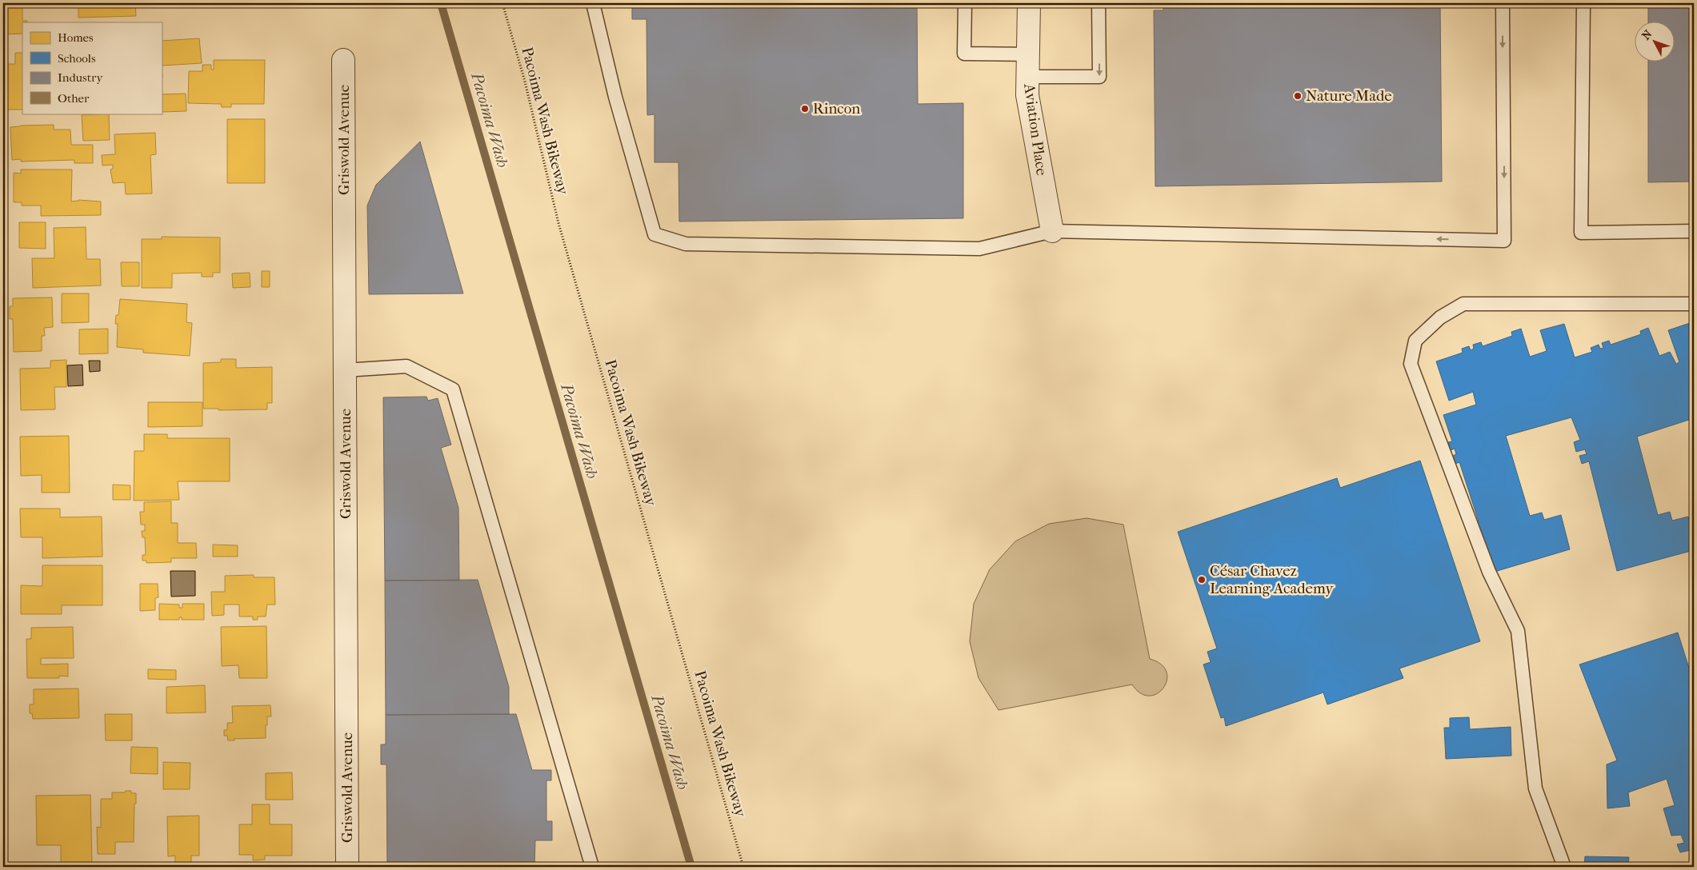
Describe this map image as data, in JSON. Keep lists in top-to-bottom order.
{
  "streets": {
    "street": ["Aviation Place", "Griswold Avenue"],
    "path": ["Pacoima Wash Bikeway"]
  },
  "water": ["Pacoima Wash"],
  "places": ["Nature Made", "Rincon", "César Chavez Learning Academy"],
  "legend": [
    "Homes",
    "Schools",
    "Industry",
    "Other"
  ],
  "north": "top left"
}
